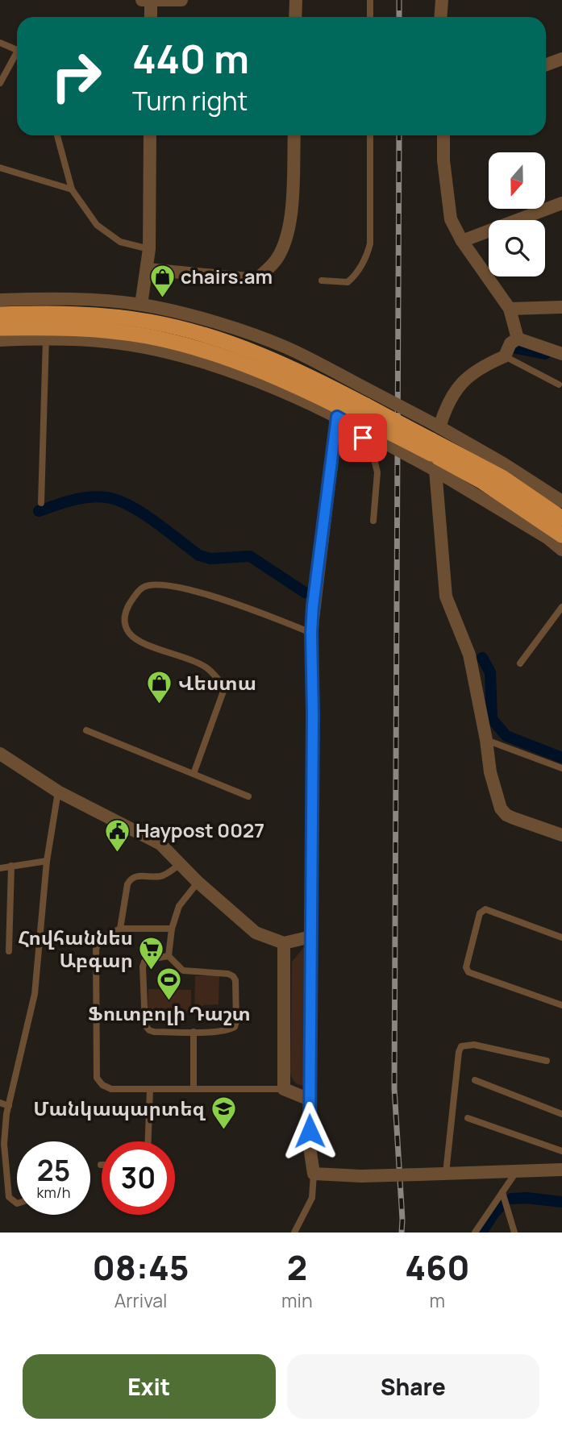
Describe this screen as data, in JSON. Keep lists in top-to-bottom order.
{
  "places": {
    "shop": ["chairs.am", "Վեստա"],
    "public building": ["Haypost 0027"],
    "supermarket": ["Հովհաննես Աբգար"],
    "sports": ["Ֆուտբոլի Դաշտ"],
    "school or university": ["Մանկապարտեզ"]
  },
  "north": "bottom",
  "page": {
    "turn": ["440 m", "Turn right"],
    "speed": "25 km/h",
    "limit": "30",
    "eta": [
      "08:45",
      "Arrival",
      "2",
      "min",
      "460",
      "m"
    ],
    "buttons": ["Exit", "Share"]
  }
}
